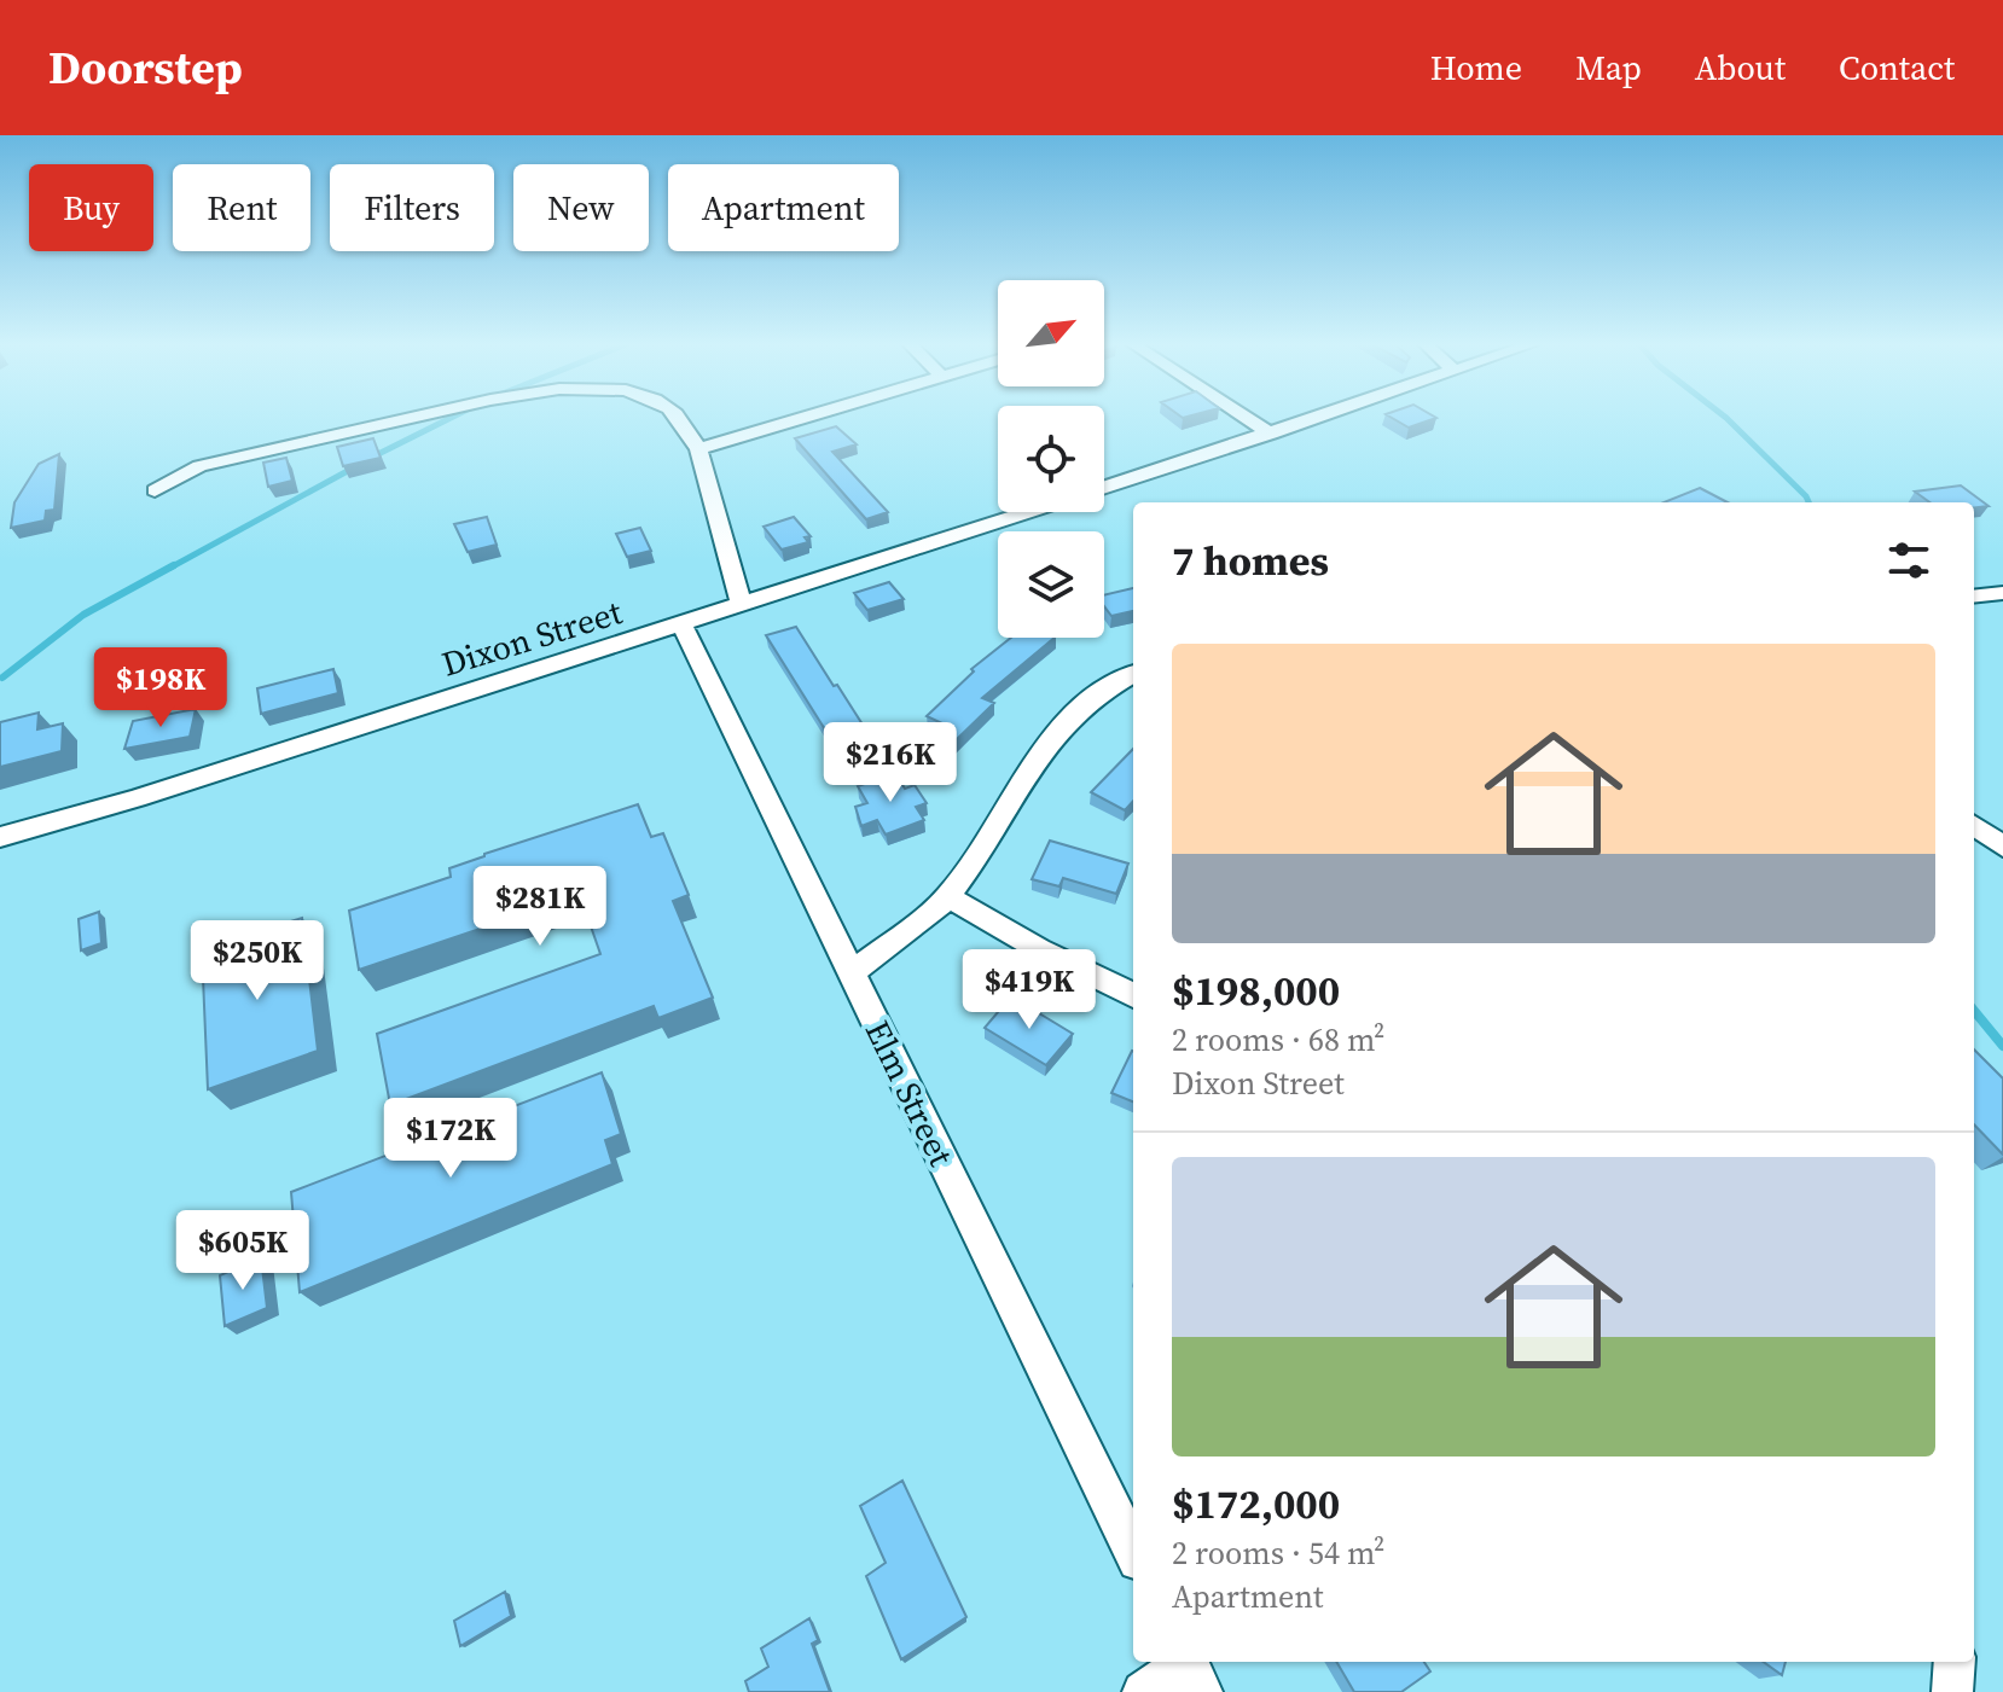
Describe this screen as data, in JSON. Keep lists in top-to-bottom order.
{
  "streets": {
    "street": ["Dixon Street", "Elm Street"]
  },
  "crossings": [
    ["Dixon Street", "Elm Street"]
  ],
  "north": "top right",
  "page": {
    "header": "Doorstep",
    "nav": [
      "Home",
      "Map",
      "About",
      "Contact"
    ],
    "chip": [
      "Buy",
      "Rent",
      "Filters",
      "New",
      "Apartment"
    ],
    "heading": "7 homes",
    "list": [
      {
        "name": "$198,000",
        "note": "2 rooms · 68 m² · Dixon Street"
      },
      {
        "name": "$172,000",
        "note": "2 rooms · 54 m² · Apartment"
      }
    ],
    "price": [
      "$198K",
      "$216K",
      "$281K",
      "$250K",
      "$419K",
      "$172K",
      "$605K"
    ]
  }
}
